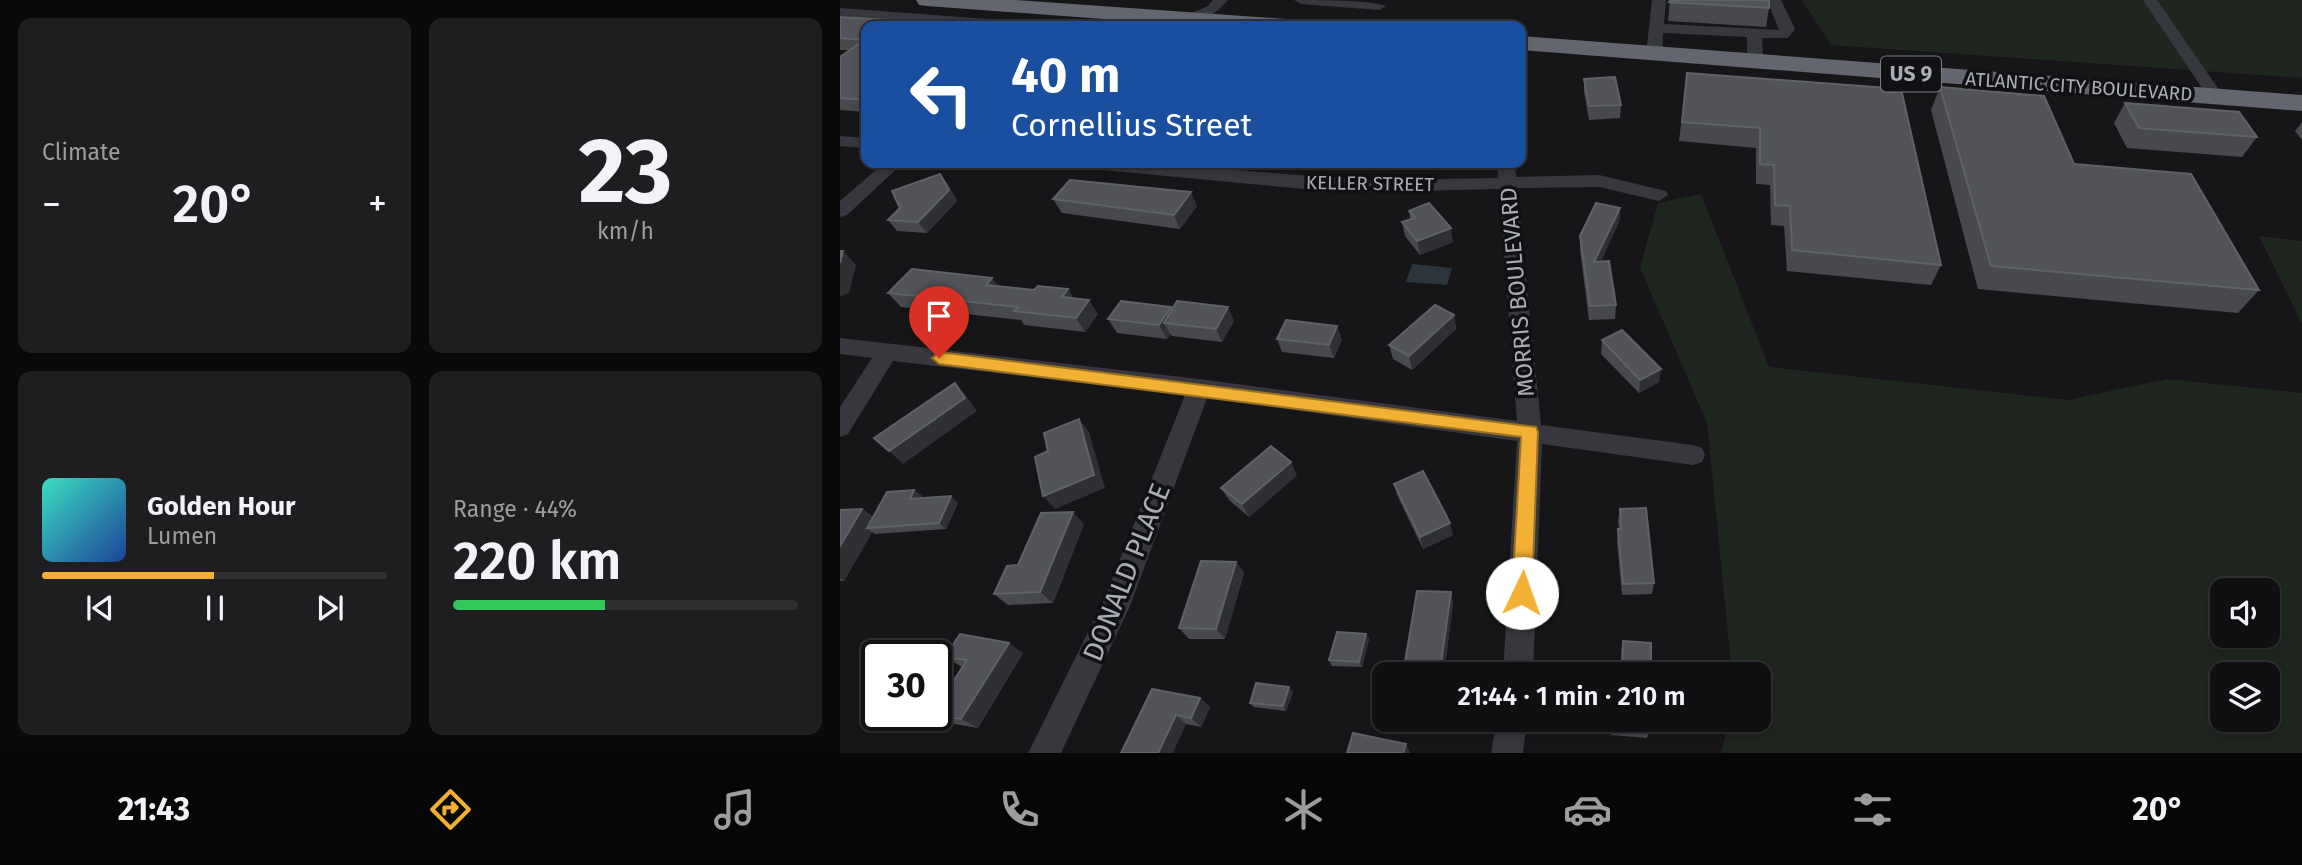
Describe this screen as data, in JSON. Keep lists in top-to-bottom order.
{
  "streets": {
    "highway": ["US 9", "ATLANTIC CITY BOULEVARD"],
    "street": ["KELLER STREET", "MORRIS BOULEVARD", "DONALD PLACE"]
  },
  "crossings": [
    ["KELLER STREET", "MORRIS BOULEVARD"]
  ],
  "page": {
    "tile": [
      "Climate",
      ["23", "km/h"],
      ["Range · 44%", "220 km"]
    ],
    "turn": ["40 m", "Cornellius Street"],
    "heat": ["−", "20°", "+"],
    "song": ["Golden Hour", "Lumen"],
    "limit": "30",
    "trip": "21:44 · 1 min · 210 m",
    "tabs": ["21:43", "20°"]
  }
}
